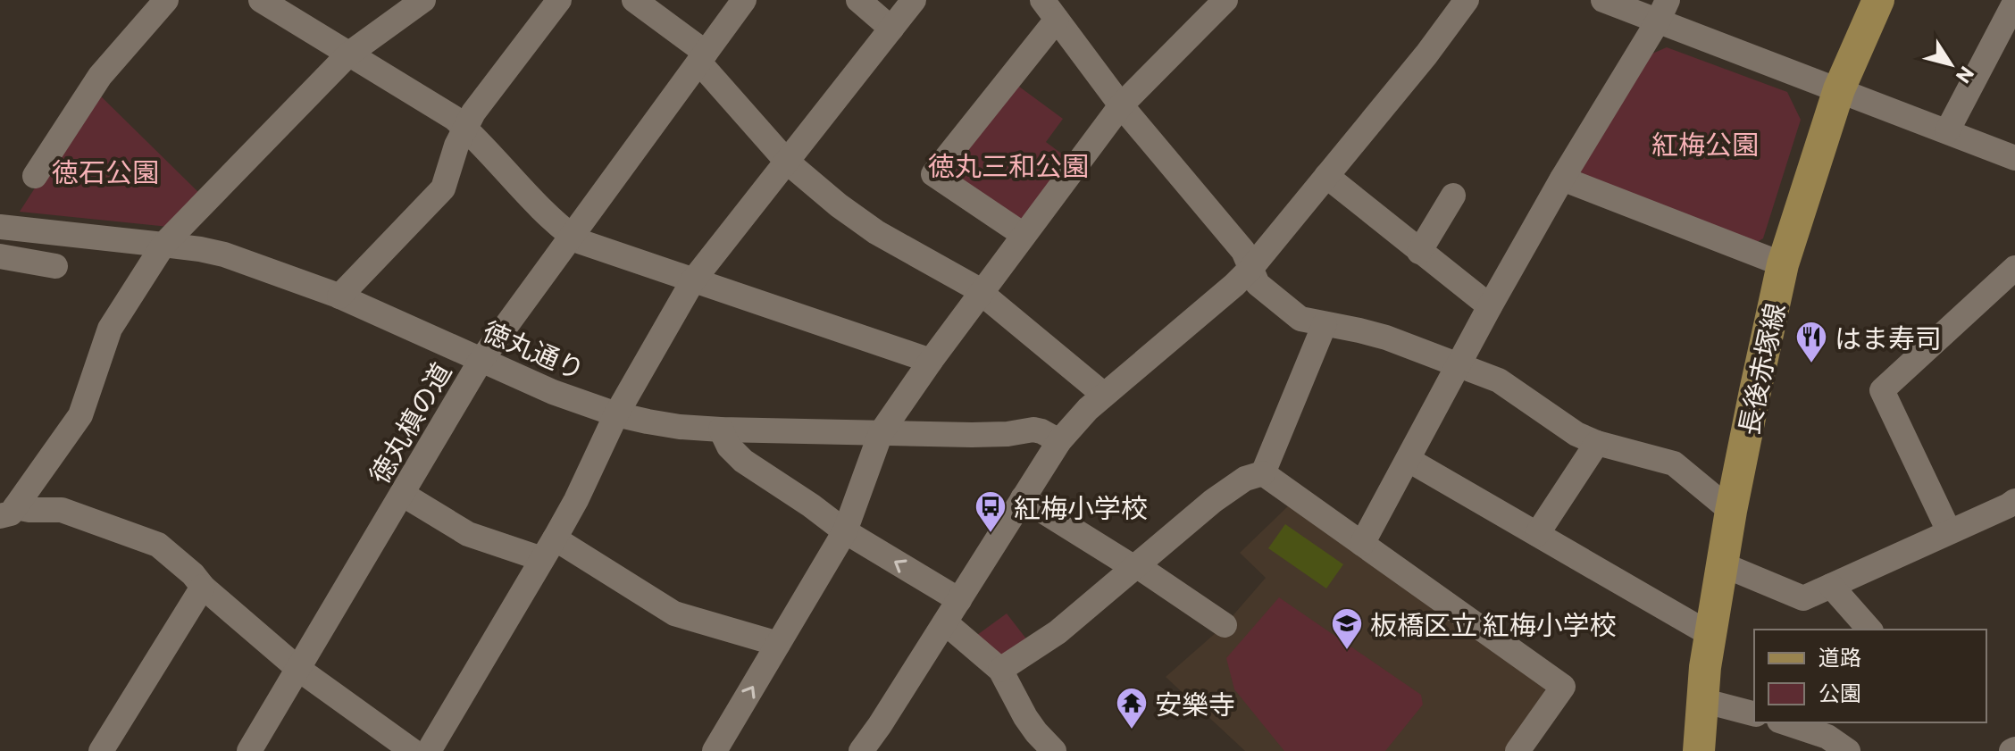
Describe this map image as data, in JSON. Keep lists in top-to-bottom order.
{
  "streets": {
    "main road": ["長後赤塚線"],
    "street": ["徳丸通り", "徳丸槙の道"]
  },
  "crossings": [
    ["徳丸通り", "徳丸槙の道"]
  ],
  "parks": ["紅梅公園", "徳丸三和公園", "徳石公園"],
  "places": {
    "restaurant": ["はま寿司"],
    "bus stop": ["紅梅小学校"],
    "school or university": ["板橋区立 紅梅小学校"],
    "temple": ["安樂寺"]
  },
  "legend": ["道路", "公園"],
  "north": "bottom right"
}
